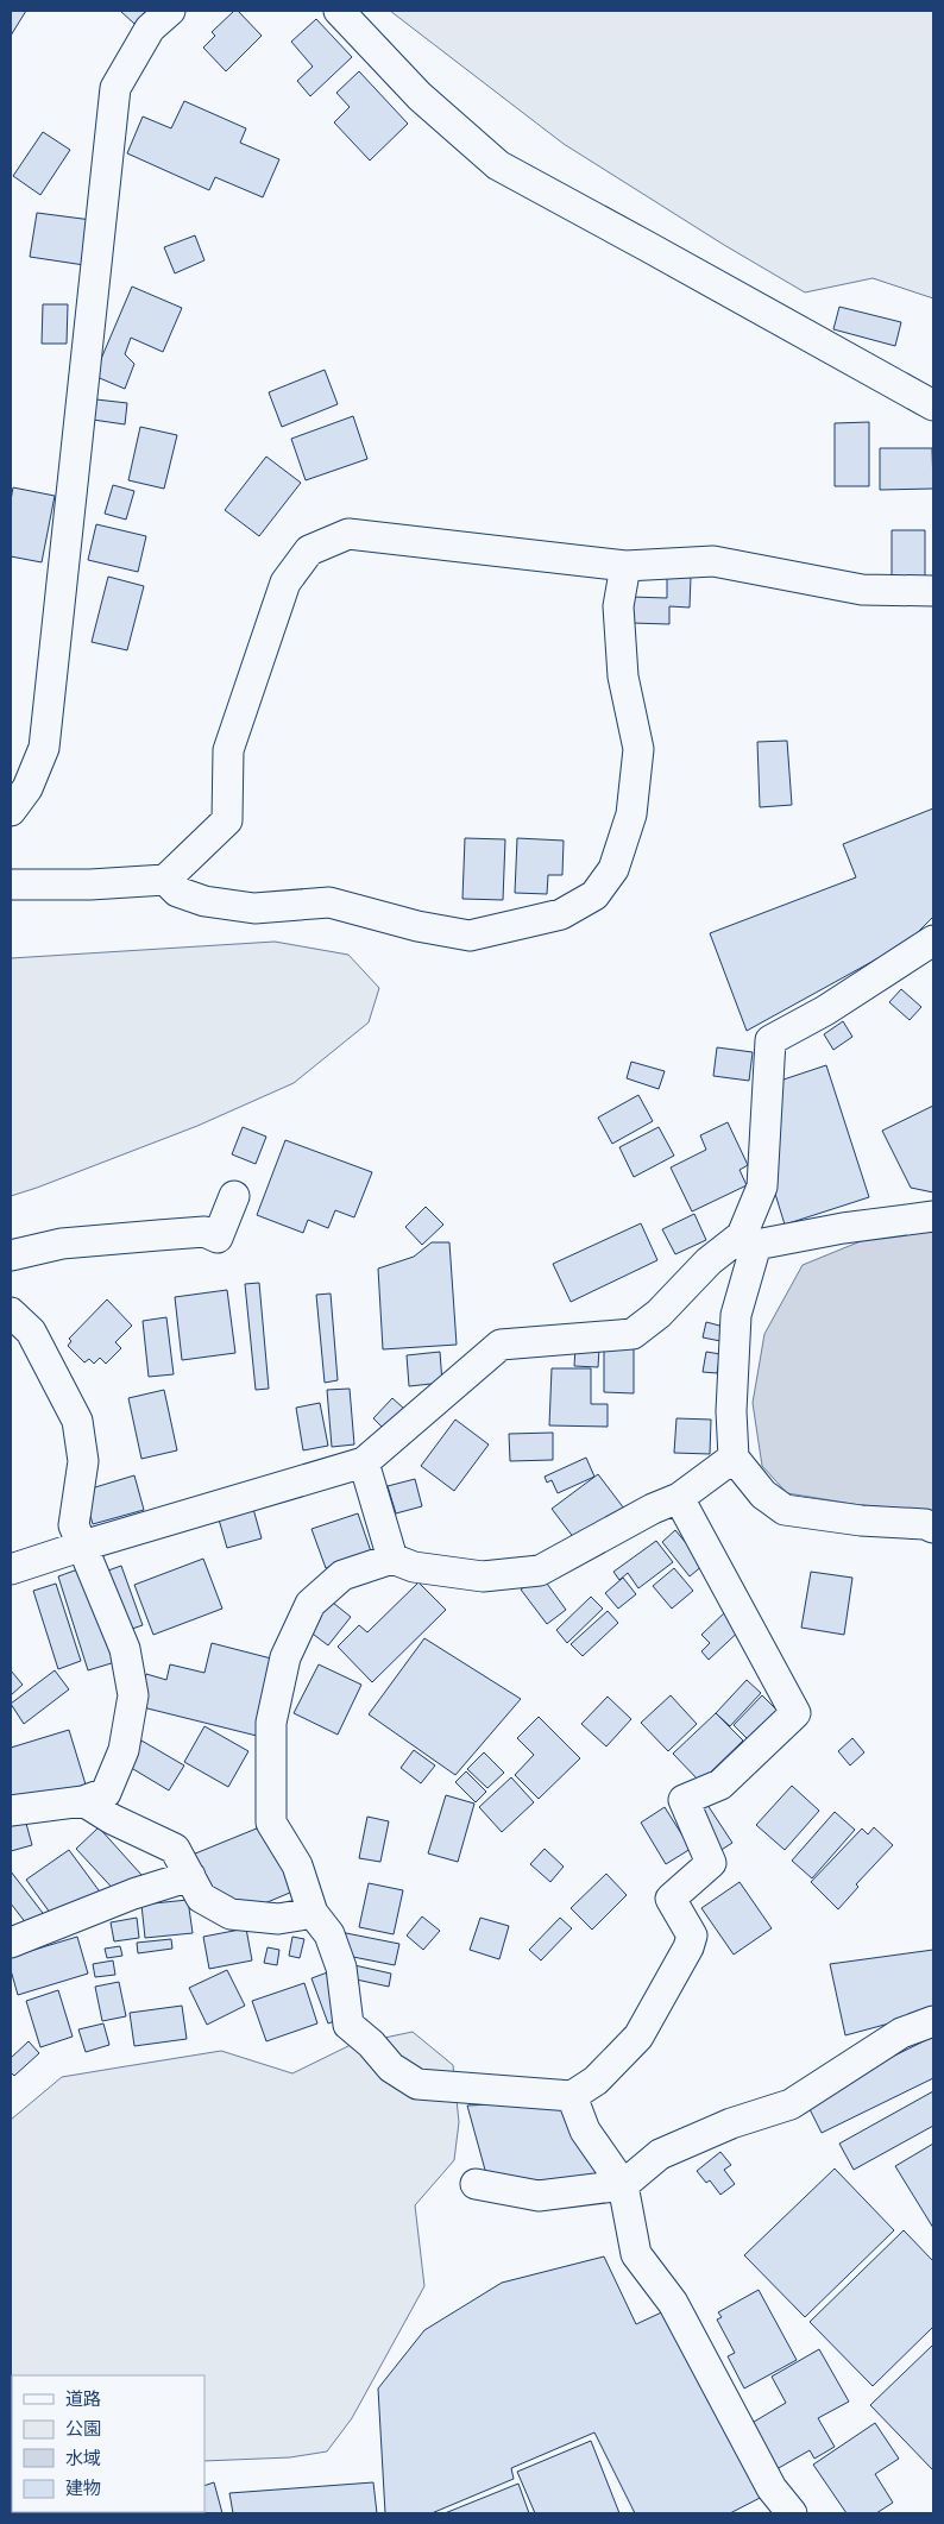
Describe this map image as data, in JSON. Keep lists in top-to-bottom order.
{
  "legend": [
    "道路",
    "公園",
    "水域",
    "建物"
  ]
}
